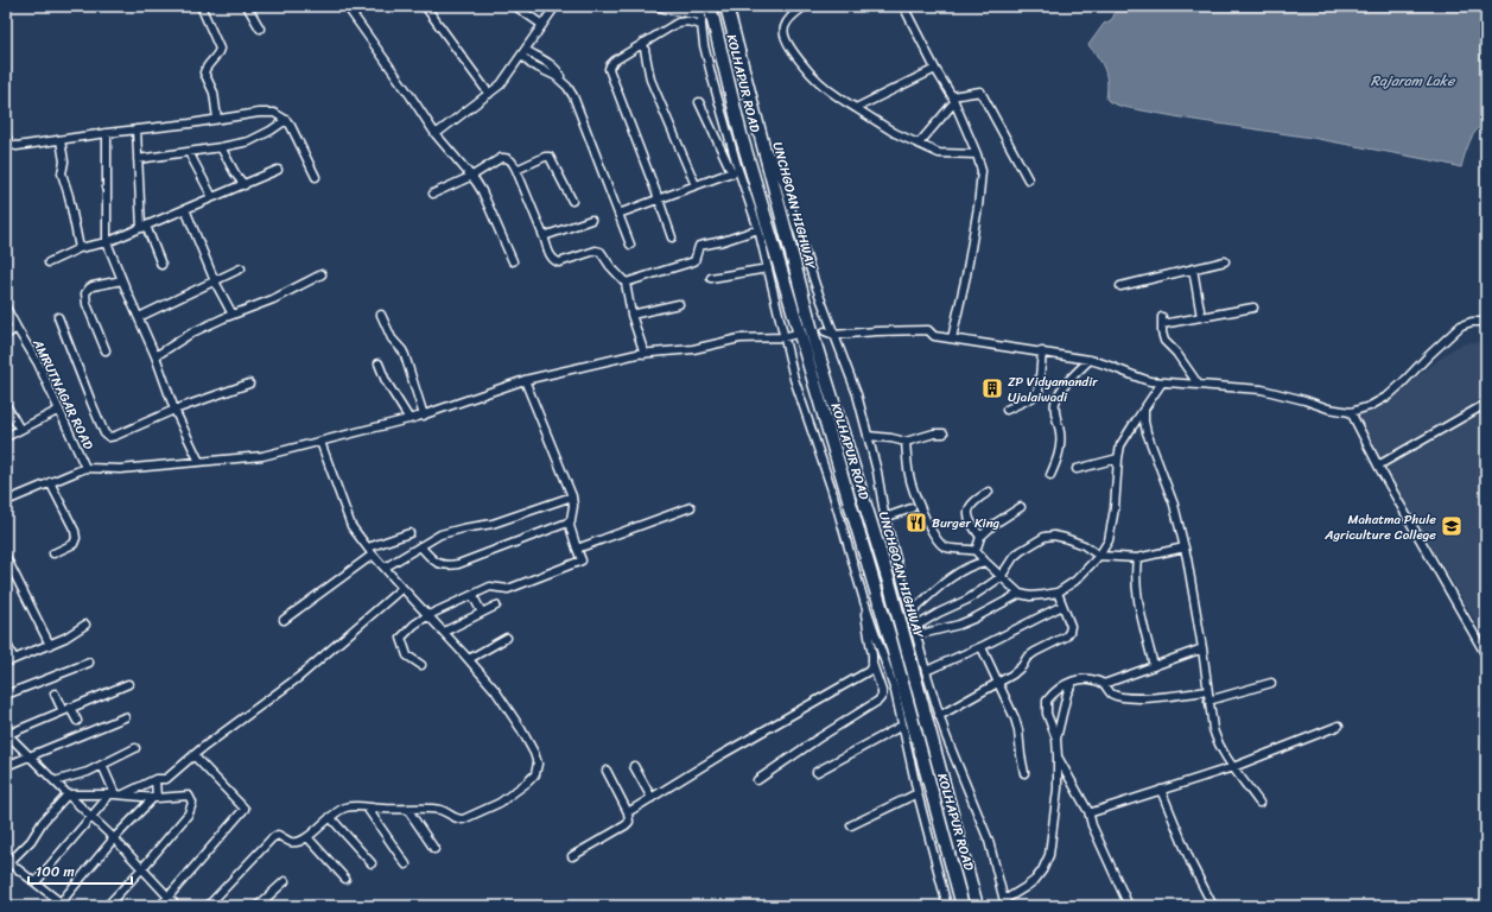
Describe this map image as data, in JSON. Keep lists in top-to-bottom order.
{
  "streets": {
    "highway": ["KOLHAPUR ROAD", "UNCHGOAN HIGHWAY"],
    "street": ["AMRUTNAGAR ROAD"]
  },
  "water": ["Rajaram Lake"],
  "places": {
    "building": ["ZP Vidyamandir Ujalaiwadi"],
    "restaurant": ["Burger King"],
    "school or university": ["Mahatma Phule Agriculture College"]
  },
  "scale_bar": "100 m"
}
